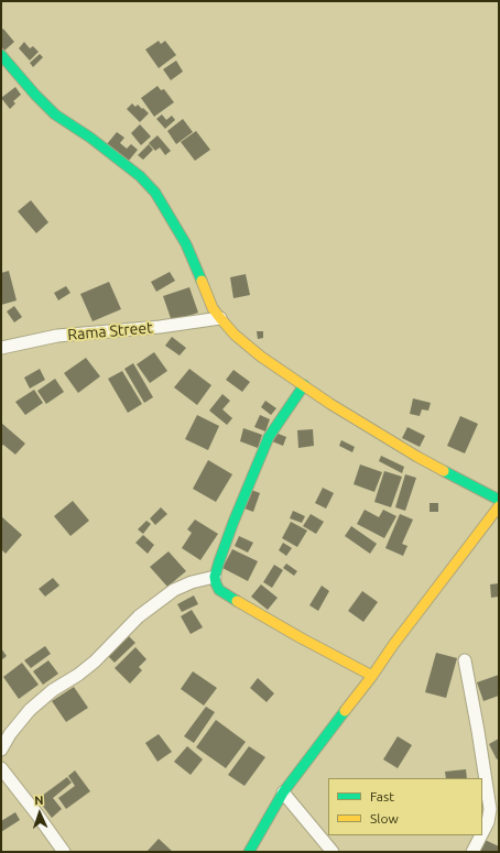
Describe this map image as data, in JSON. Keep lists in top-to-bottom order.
{
  "streets": {
    "street": ["Rama Street"]
  },
  "legend": ["Fast", "Slow"],
  "north": "top"
}
